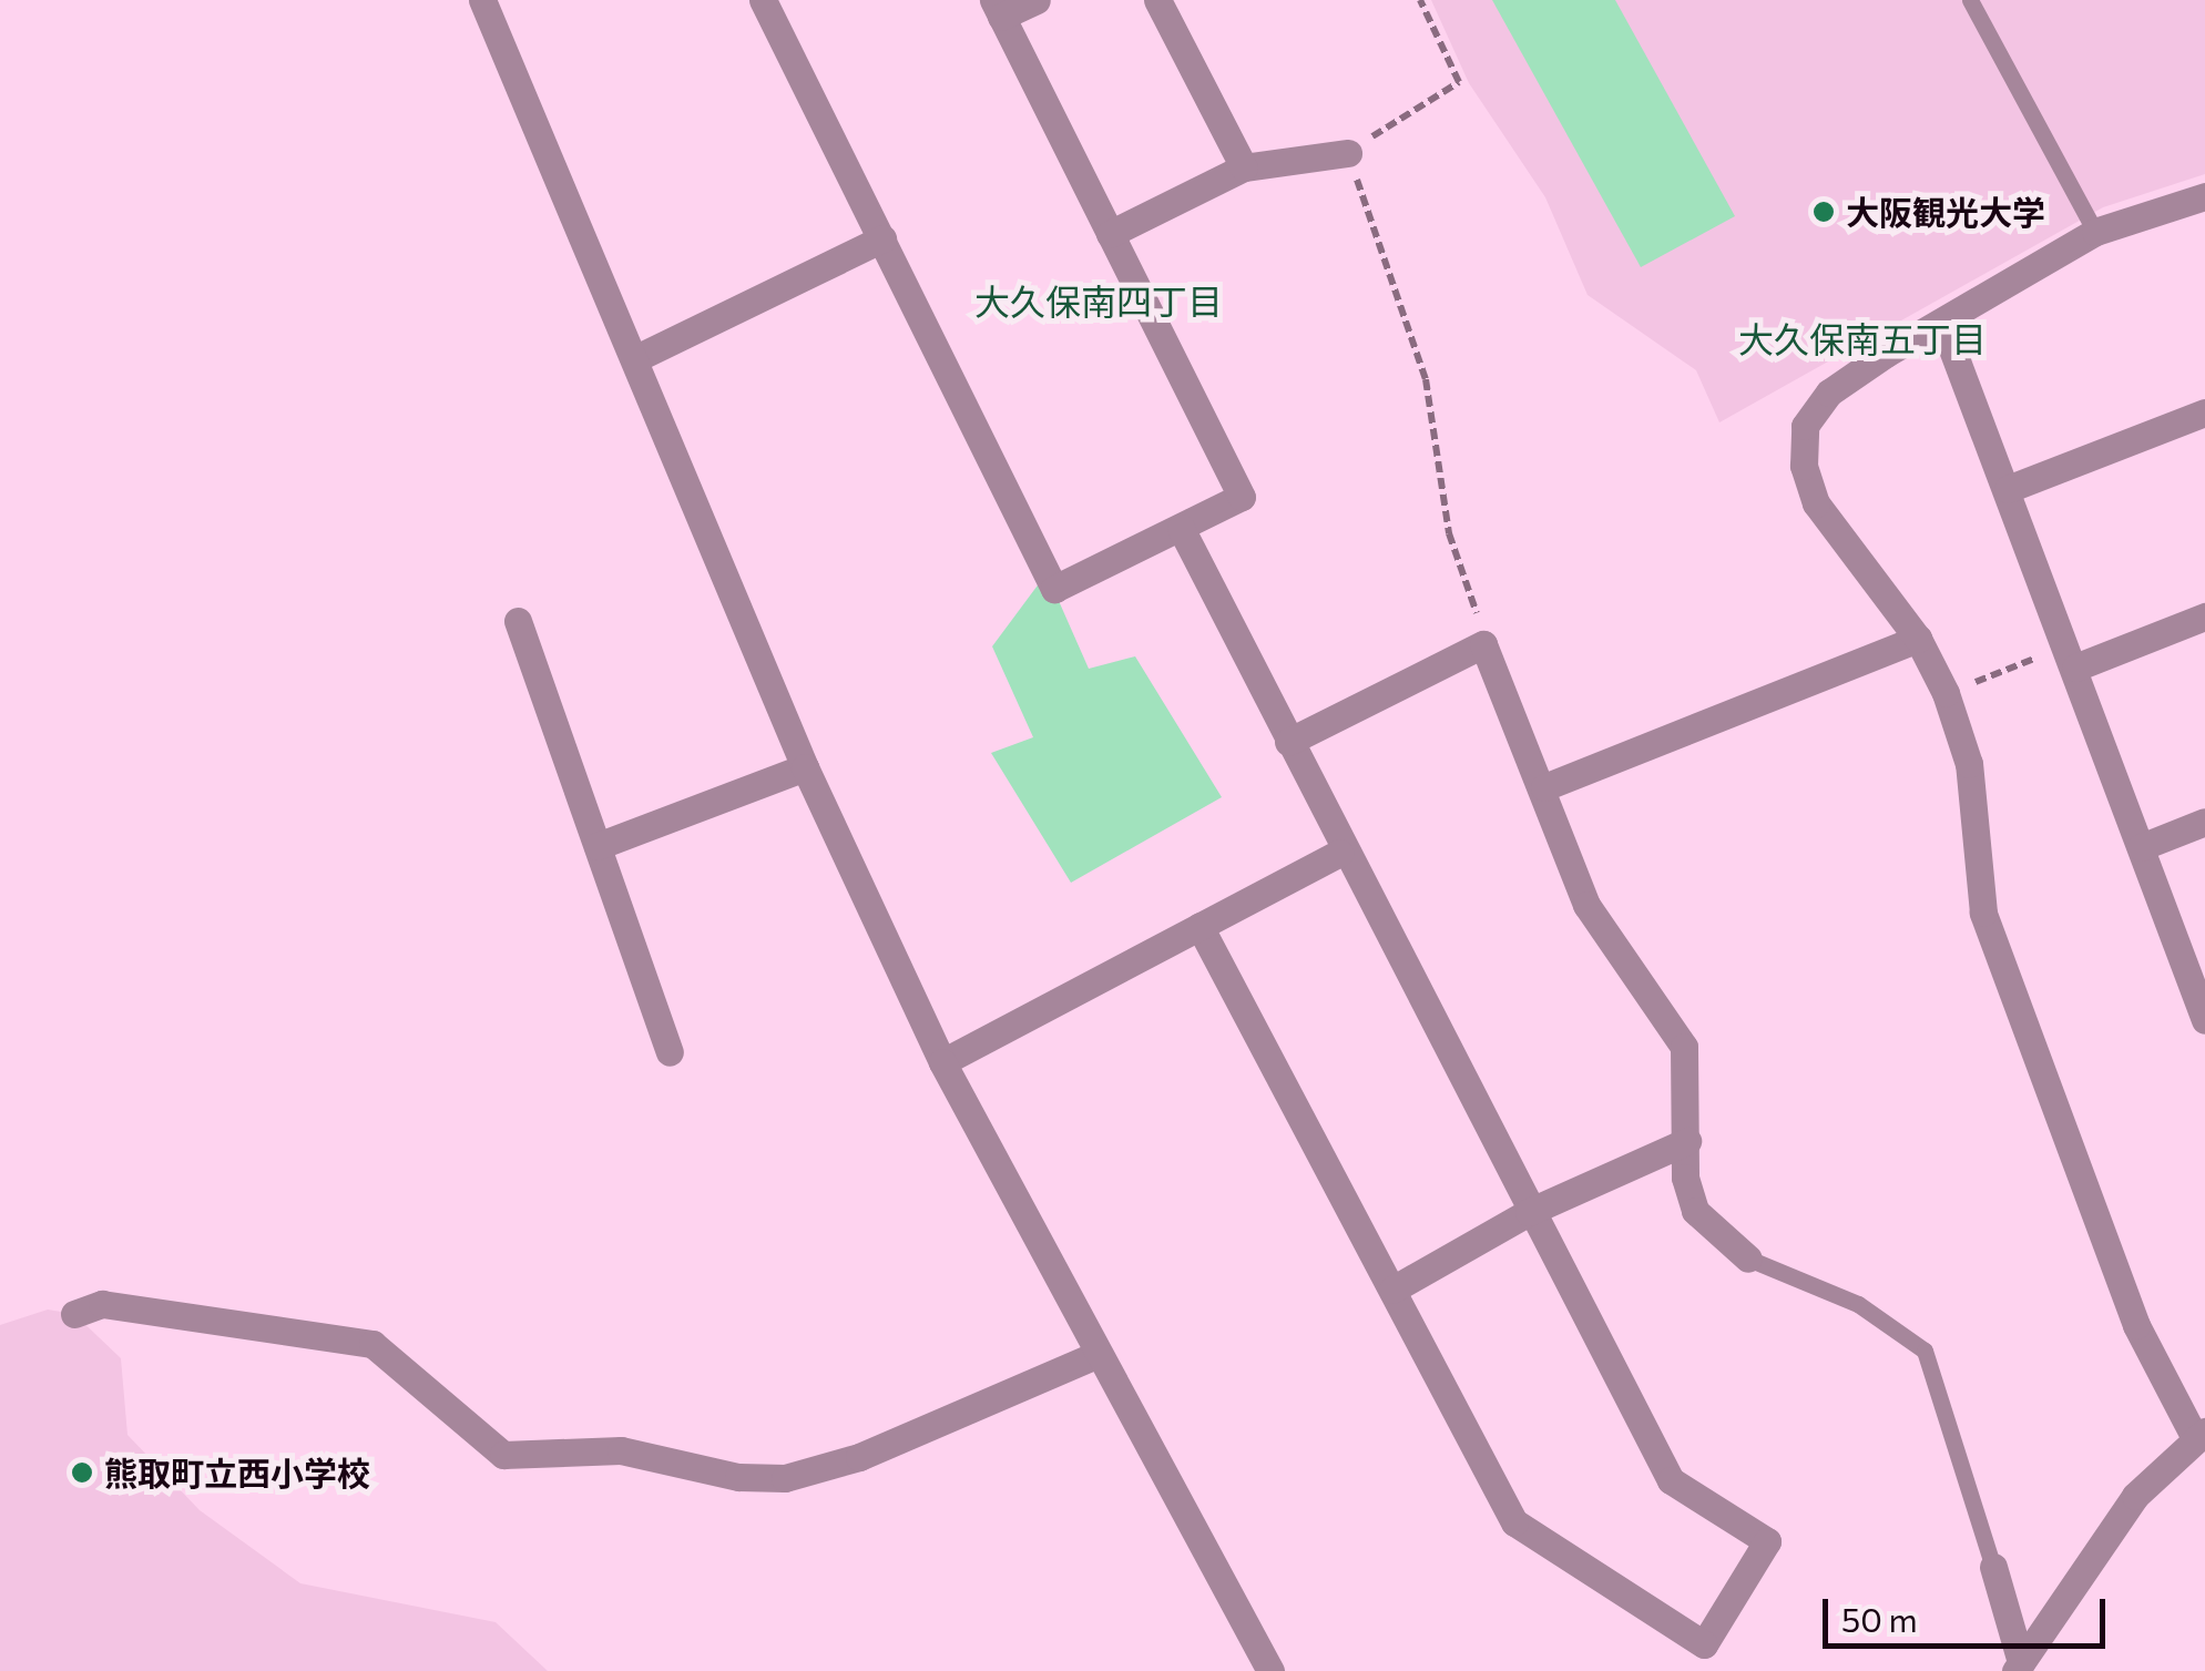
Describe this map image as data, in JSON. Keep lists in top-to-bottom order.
{
  "districts": ["大久保南四丁目", "大久保南五丁目"],
  "places": ["大阪観光大学", "熊取町立西小学校"],
  "scale_bar": "50 m"
}
